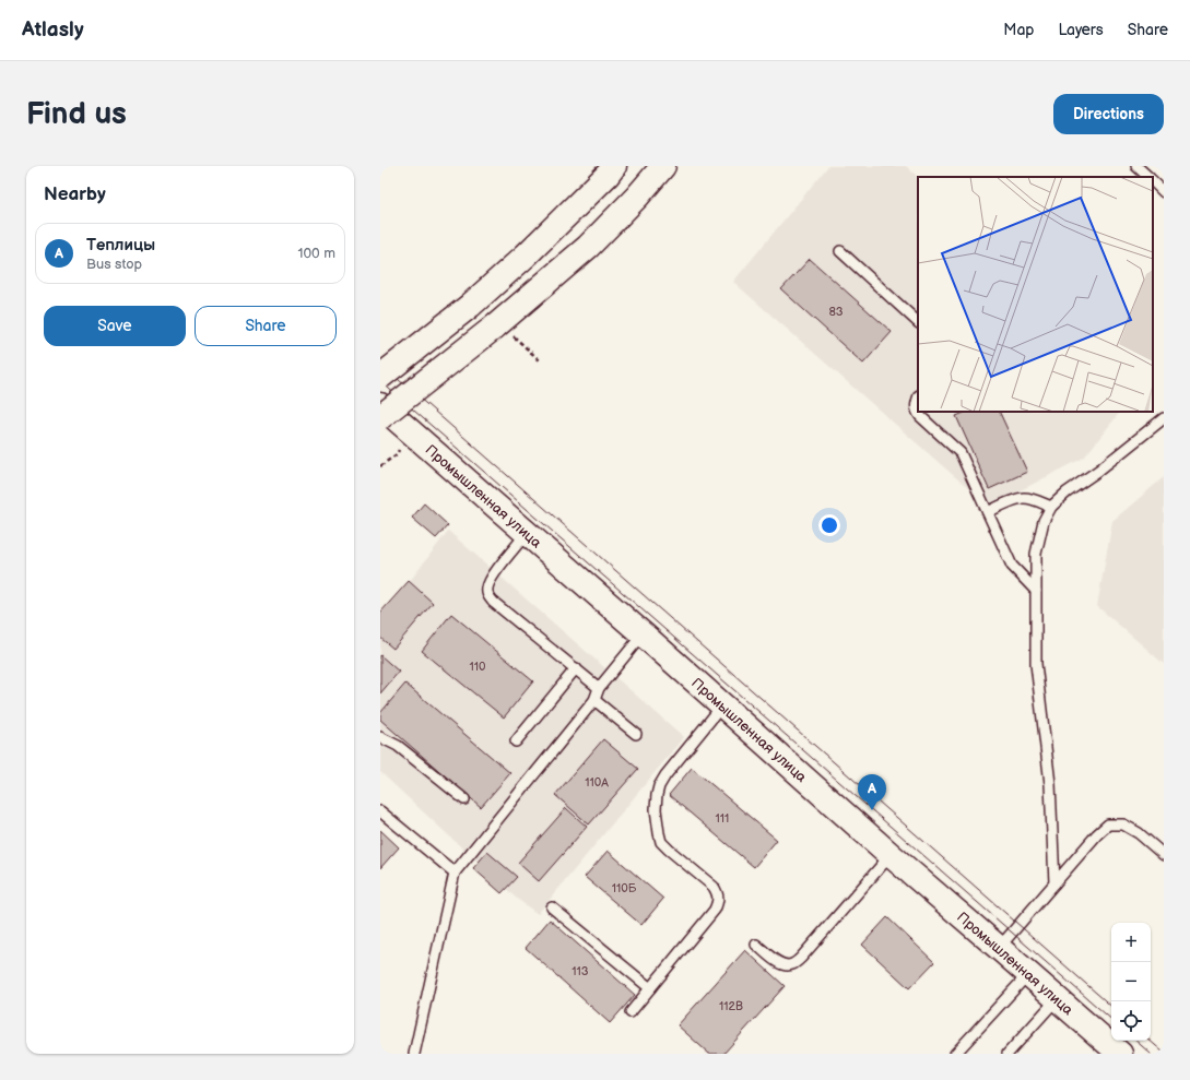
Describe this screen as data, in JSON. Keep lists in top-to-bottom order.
{
  "streets": {
    "main road": ["Промышленная улица"]
  },
  "house_numbers": [
    "83",
    "110",
    "110А",
    "111",
    "110Б",
    "113",
    "112В"
  ],
  "page": {
    "header": "Atlasly",
    "nav": ["Map", "Layers", "Share"],
    "buttons": [
      "Directions",
      ["Save", "Share"]
    ],
    "title": "Find us",
    "heading": "Nearby",
    "list": [
      {
        "mark": "A",
        "name": "Теплицы",
        "note": "Bus stop",
        "value": "100 m"
      }
    ],
    "pins": "A",
    "map_buttons": ["+", "−"]
  }
}
